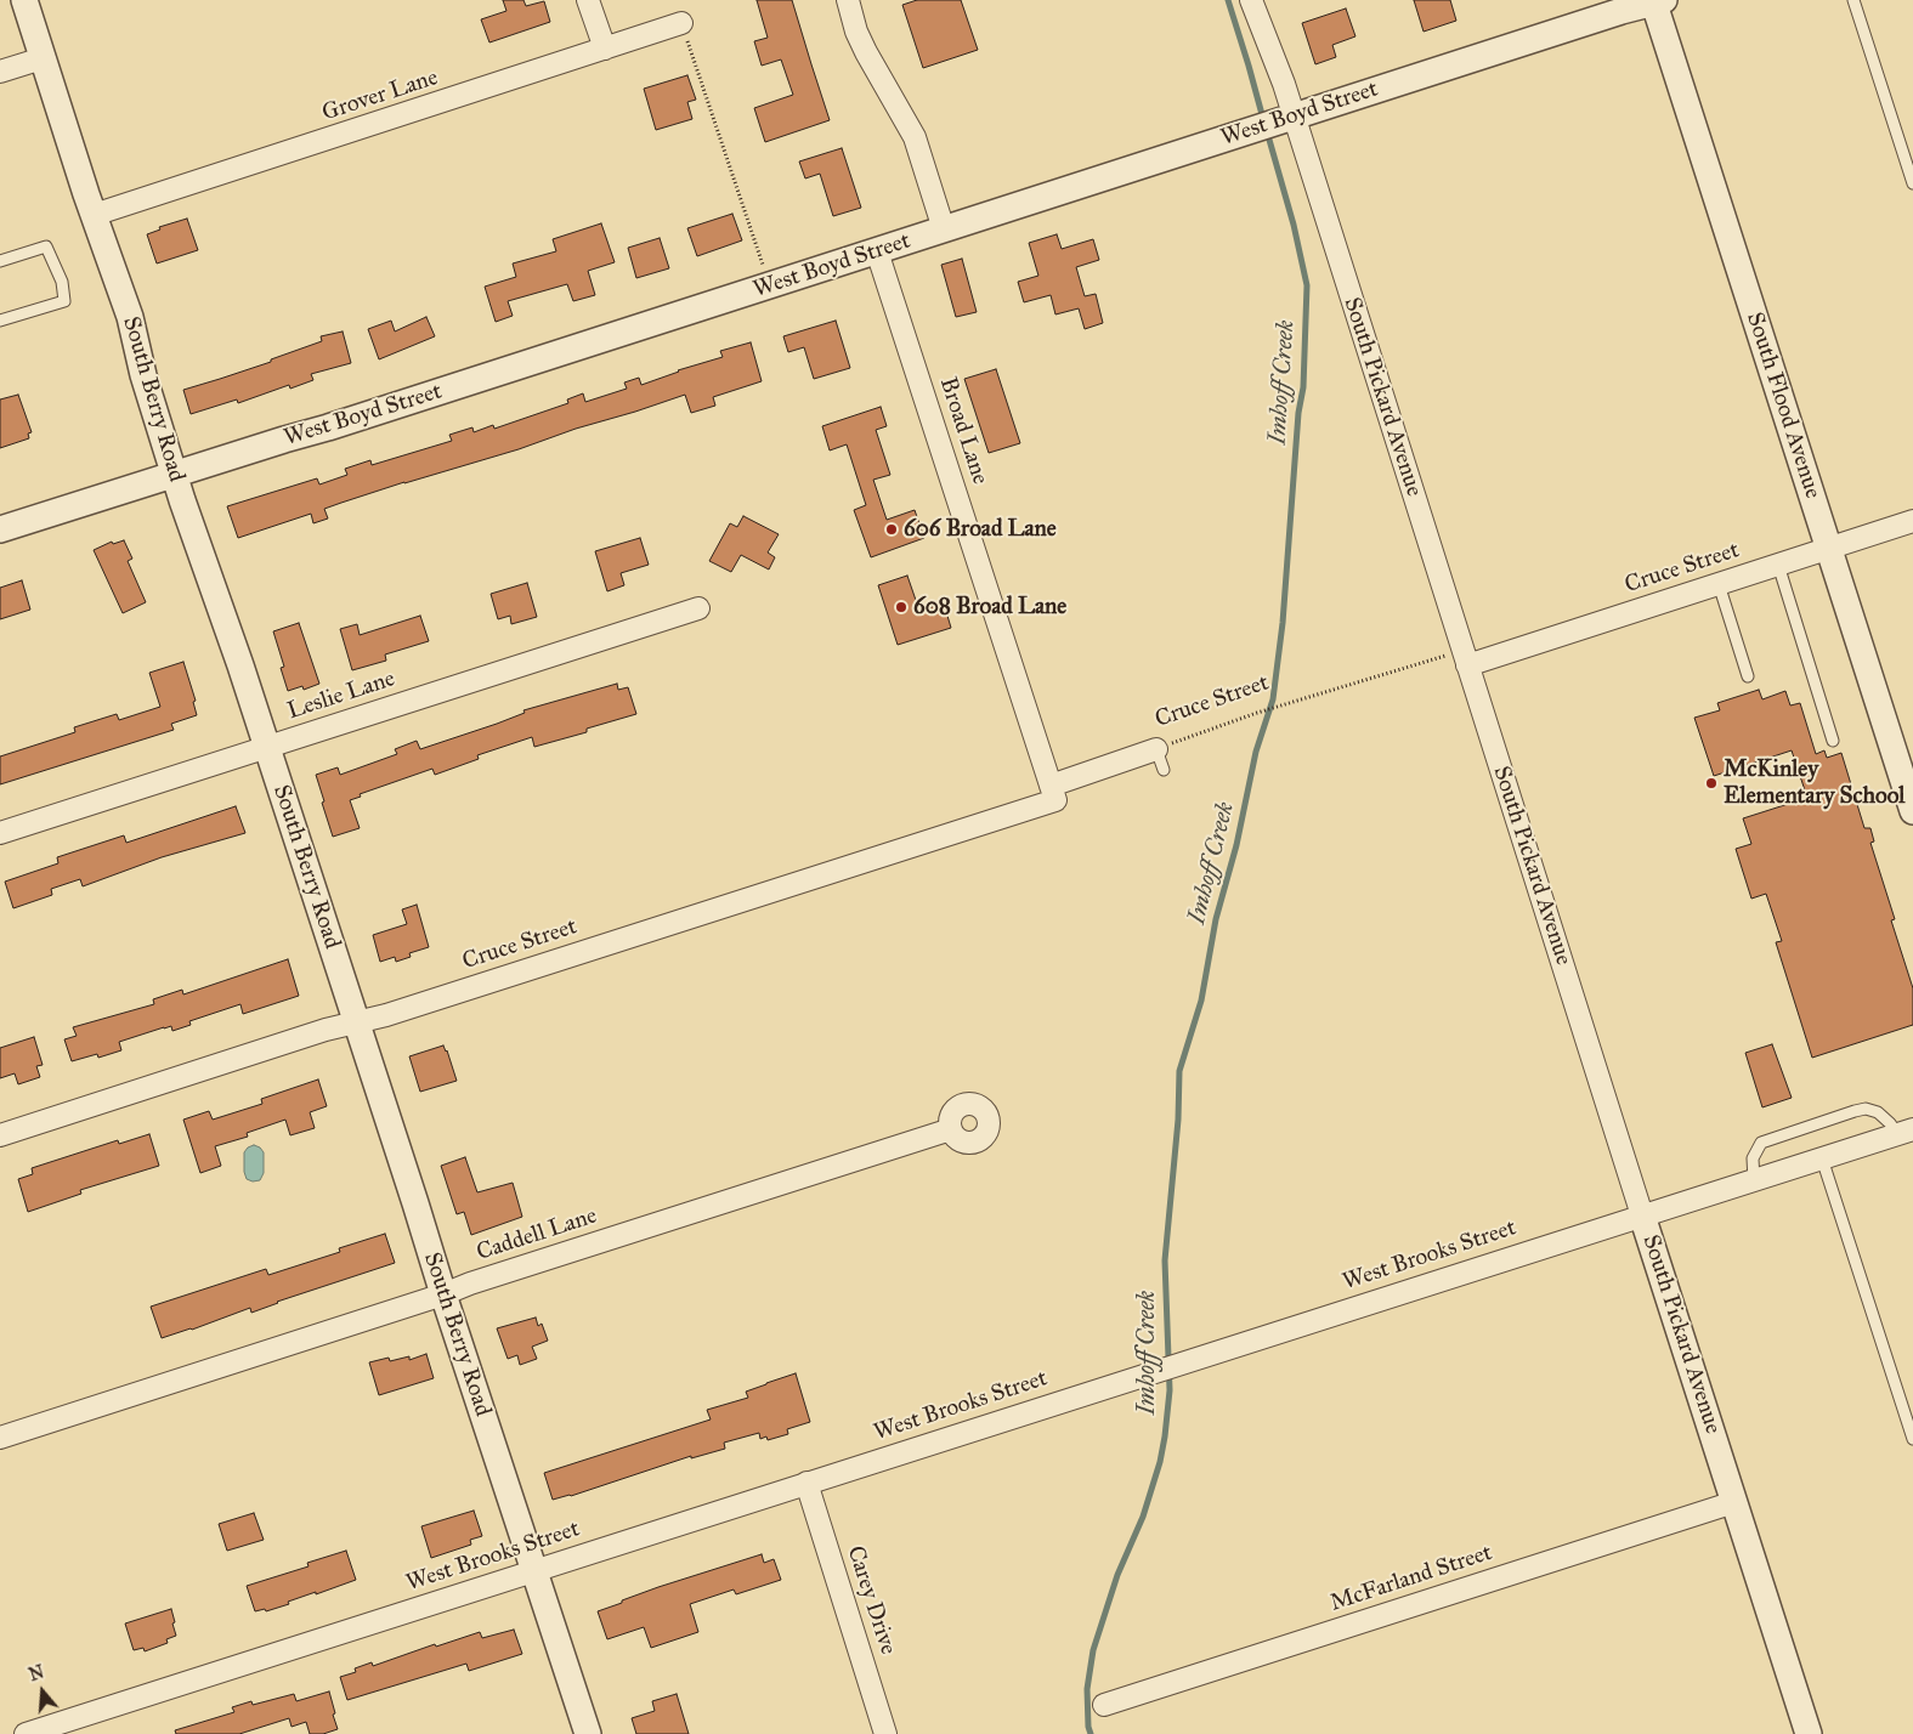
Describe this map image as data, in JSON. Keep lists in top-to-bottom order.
{
  "streets": {
    "street": [
      "Grover Lane",
      "West Boyd Street",
      "South Pickard Avenue",
      "South Berry Road",
      "South Flood Avenue",
      "Broad Lane",
      "Cruce Street",
      "Leslie Lane",
      "Caddell Lane",
      "West Brooks Street",
      "McFarland Street",
      "Carey Drive"
    ]
  },
  "crossings": [
    ["Grover Lane", "South Berry Road"],
    ["West Boyd Street", "South Pickard Avenue"],
    ["West Boyd Street", "South Berry Road"],
    ["West Boyd Street", "South Flood Avenue"],
    ["West Boyd Street", "Broad Lane"],
    ["South Pickard Avenue", "Cruce Street"],
    ["South Pickard Avenue", "West Brooks Street"],
    ["South Pickard Avenue", "McFarland Street"],
    ["South Berry Road", "Cruce Street"],
    ["South Berry Road", "Leslie Lane"],
    ["South Berry Road", "Caddell Lane"],
    ["South Berry Road", "West Brooks Street"],
    ["South Flood Avenue", "Cruce Street"],
    ["Broad Lane", "Cruce Street"],
    ["West Brooks Street", "Carey Drive"]
  ],
  "water": ["Imhoff Creek"],
  "places": ["606 Broad Lane", "608 Broad Lane", "McKinley Elementary School"],
  "north": "top"
}
